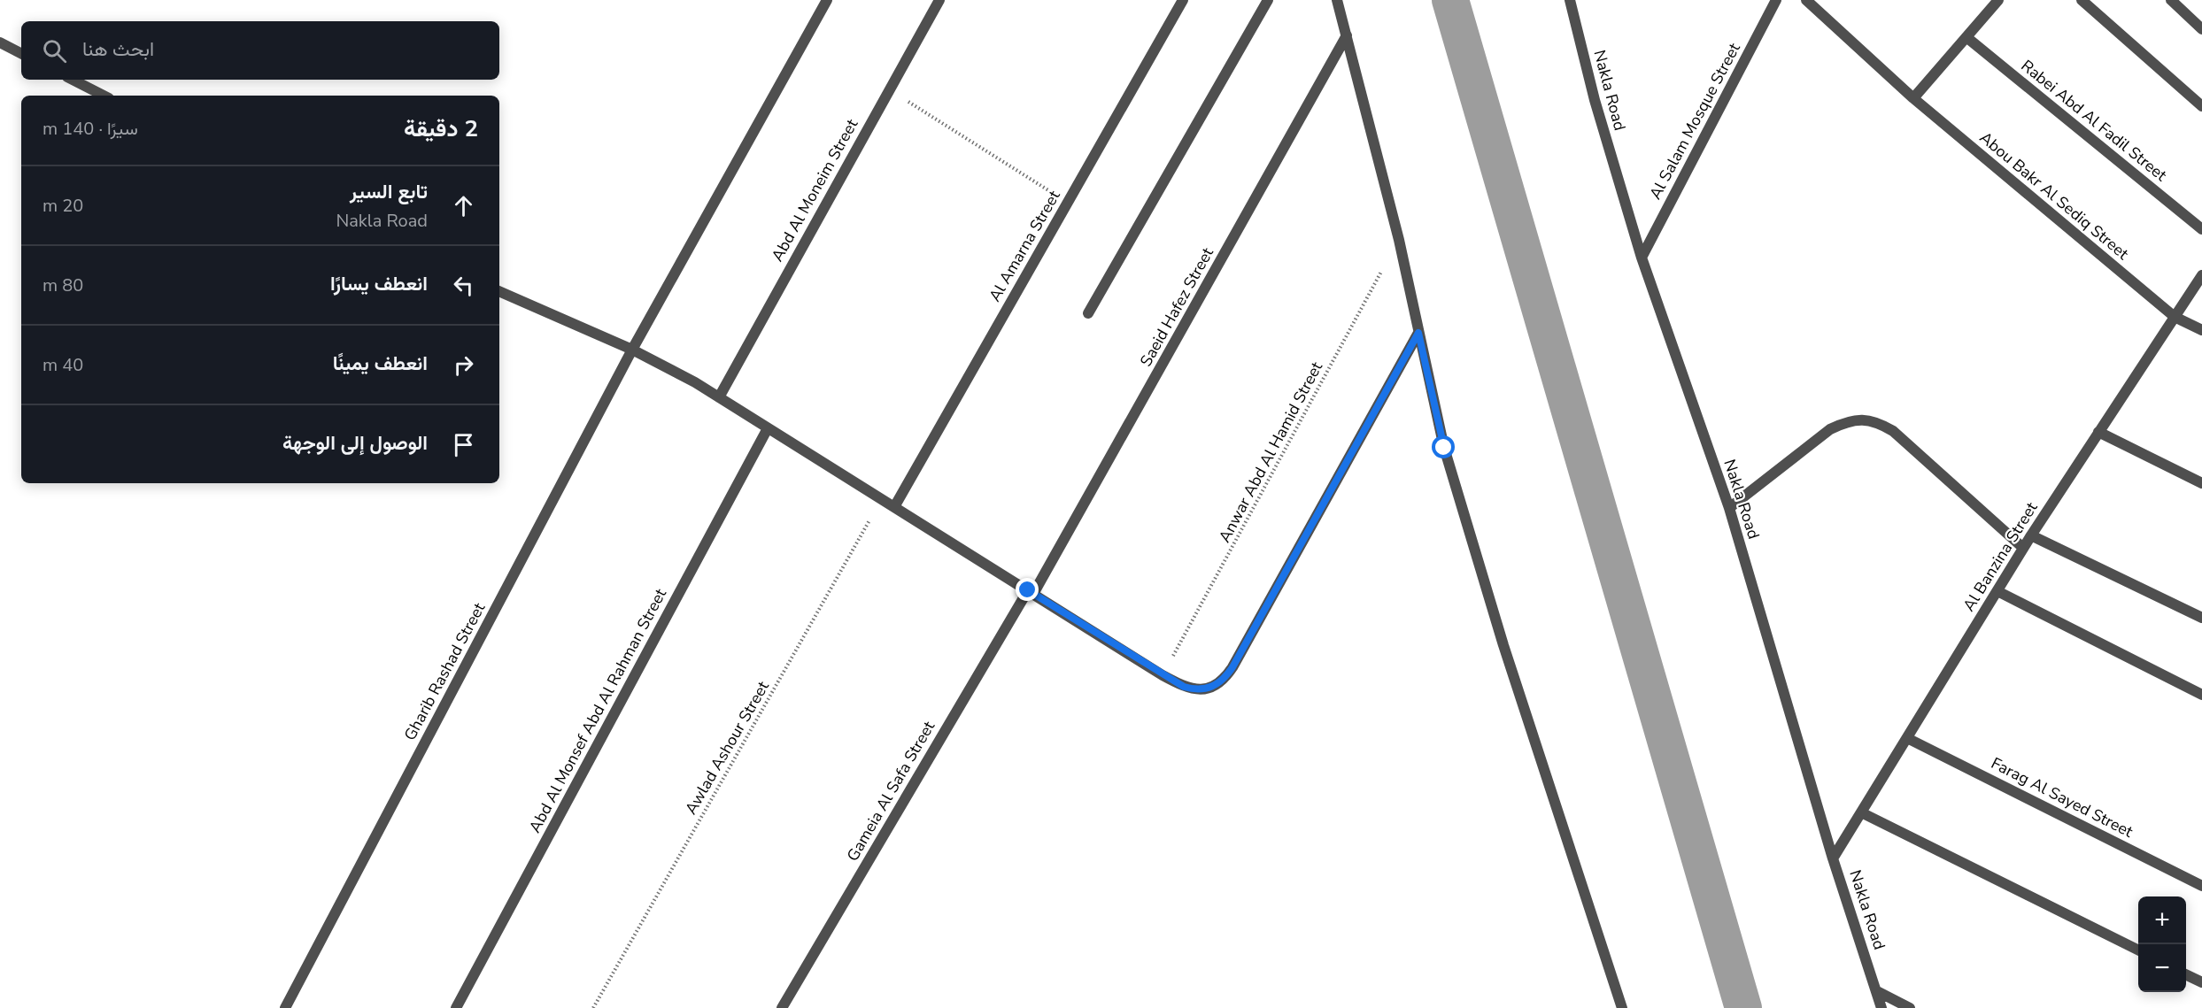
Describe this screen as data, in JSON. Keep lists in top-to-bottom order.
{
  "streets": {
    "street": [
      "Nakla Road",
      "Rabei Abd Al Fadil Street",
      "Al Salam Mosque Street",
      "Abd Al Moneim Street",
      "Abou Bakr Al Sediq Street",
      "Al Amarna Street",
      "Saeid Hafez Street",
      "Al Banzina Street",
      "Gharib Rashad Street",
      "Abd Al Monsef Abd Al Rahman Street",
      "Gameia Al Safa Street",
      "Farag Al Sayed Street"
    ],
    "path": ["Anwar Abd Al Hamid Street", "Awlad Ashour Street"]
  },
  "crossings": [
    ["Nakla Road", "Al Salam Mosque Street"],
    ["Nakla Road", "Al Banzina Street"],
    ["Abou Bakr Al Sediq Street", "Al Banzina Street"],
    ["Saeid Hafez Street", "Gameia Al Safa Street"],
    ["Al Banzina Street", "Farag Al Sayed Street"]
  ],
  "page": {
    "search": "ابحث هنا",
    "heading": ["2 دقيقة", "سيرًا · 140 m"],
    "list": [
      ["تابع السير", "Nakla Road", "20 m"],
      ["انعطف يسارًا", "80 m"],
      ["انعطف يمينًا", "40 m"],
      "الوصول إلى الوجهة"
    ],
    "map_buttons": ["+", "−"]
  }
}
